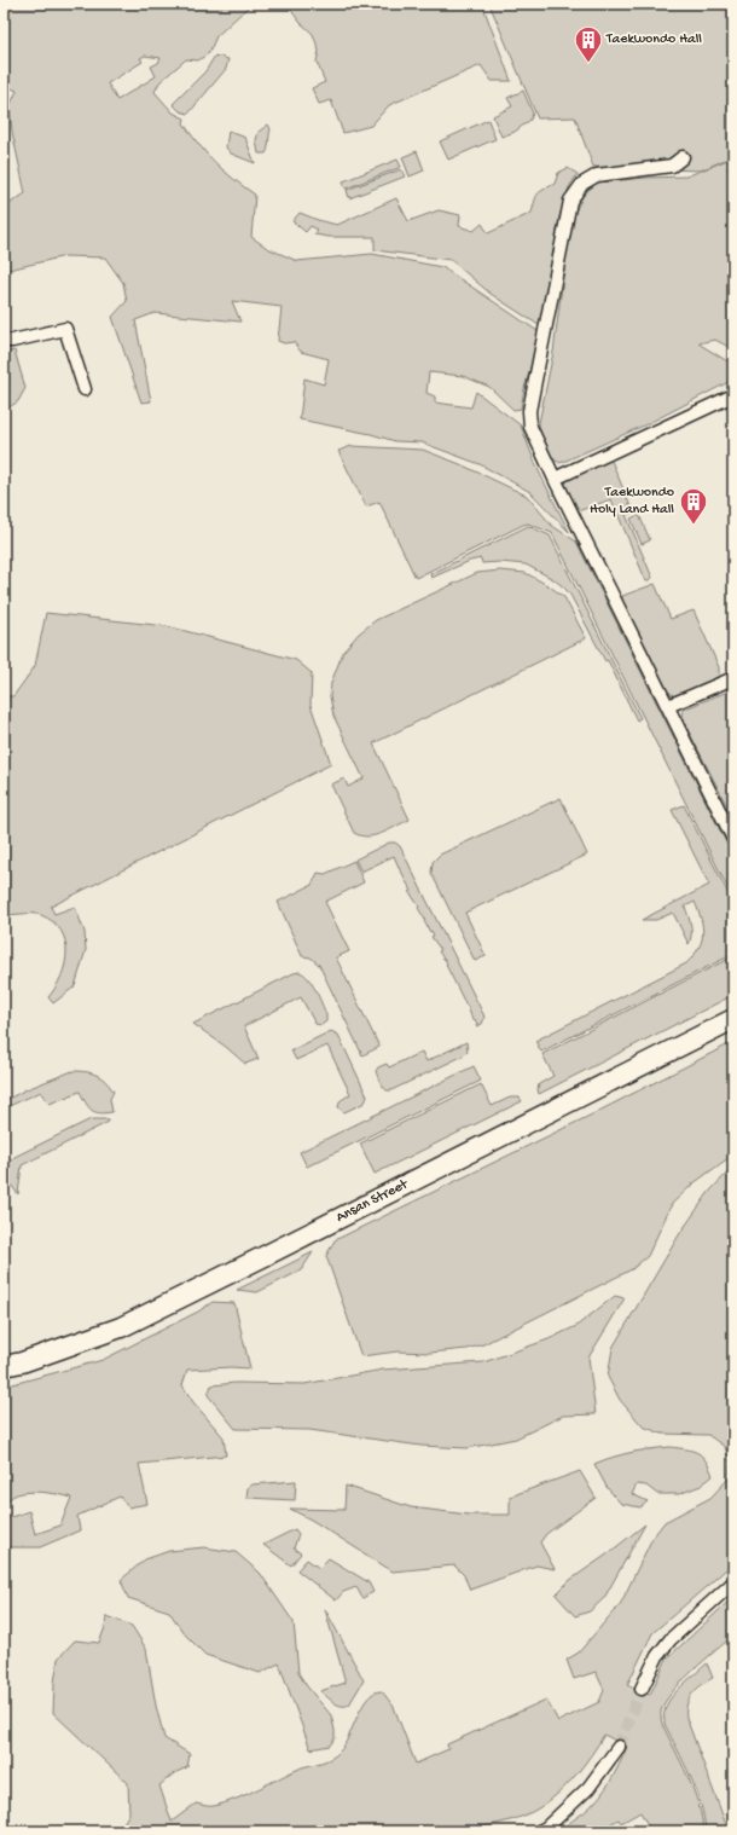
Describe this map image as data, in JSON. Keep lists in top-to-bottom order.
{
  "streets": {
    "main road": ["Ansan Street"]
  },
  "places": {
    "building": ["Taekwondo Hall", "Taekwondo Holy Land Hall"]
  }
}
